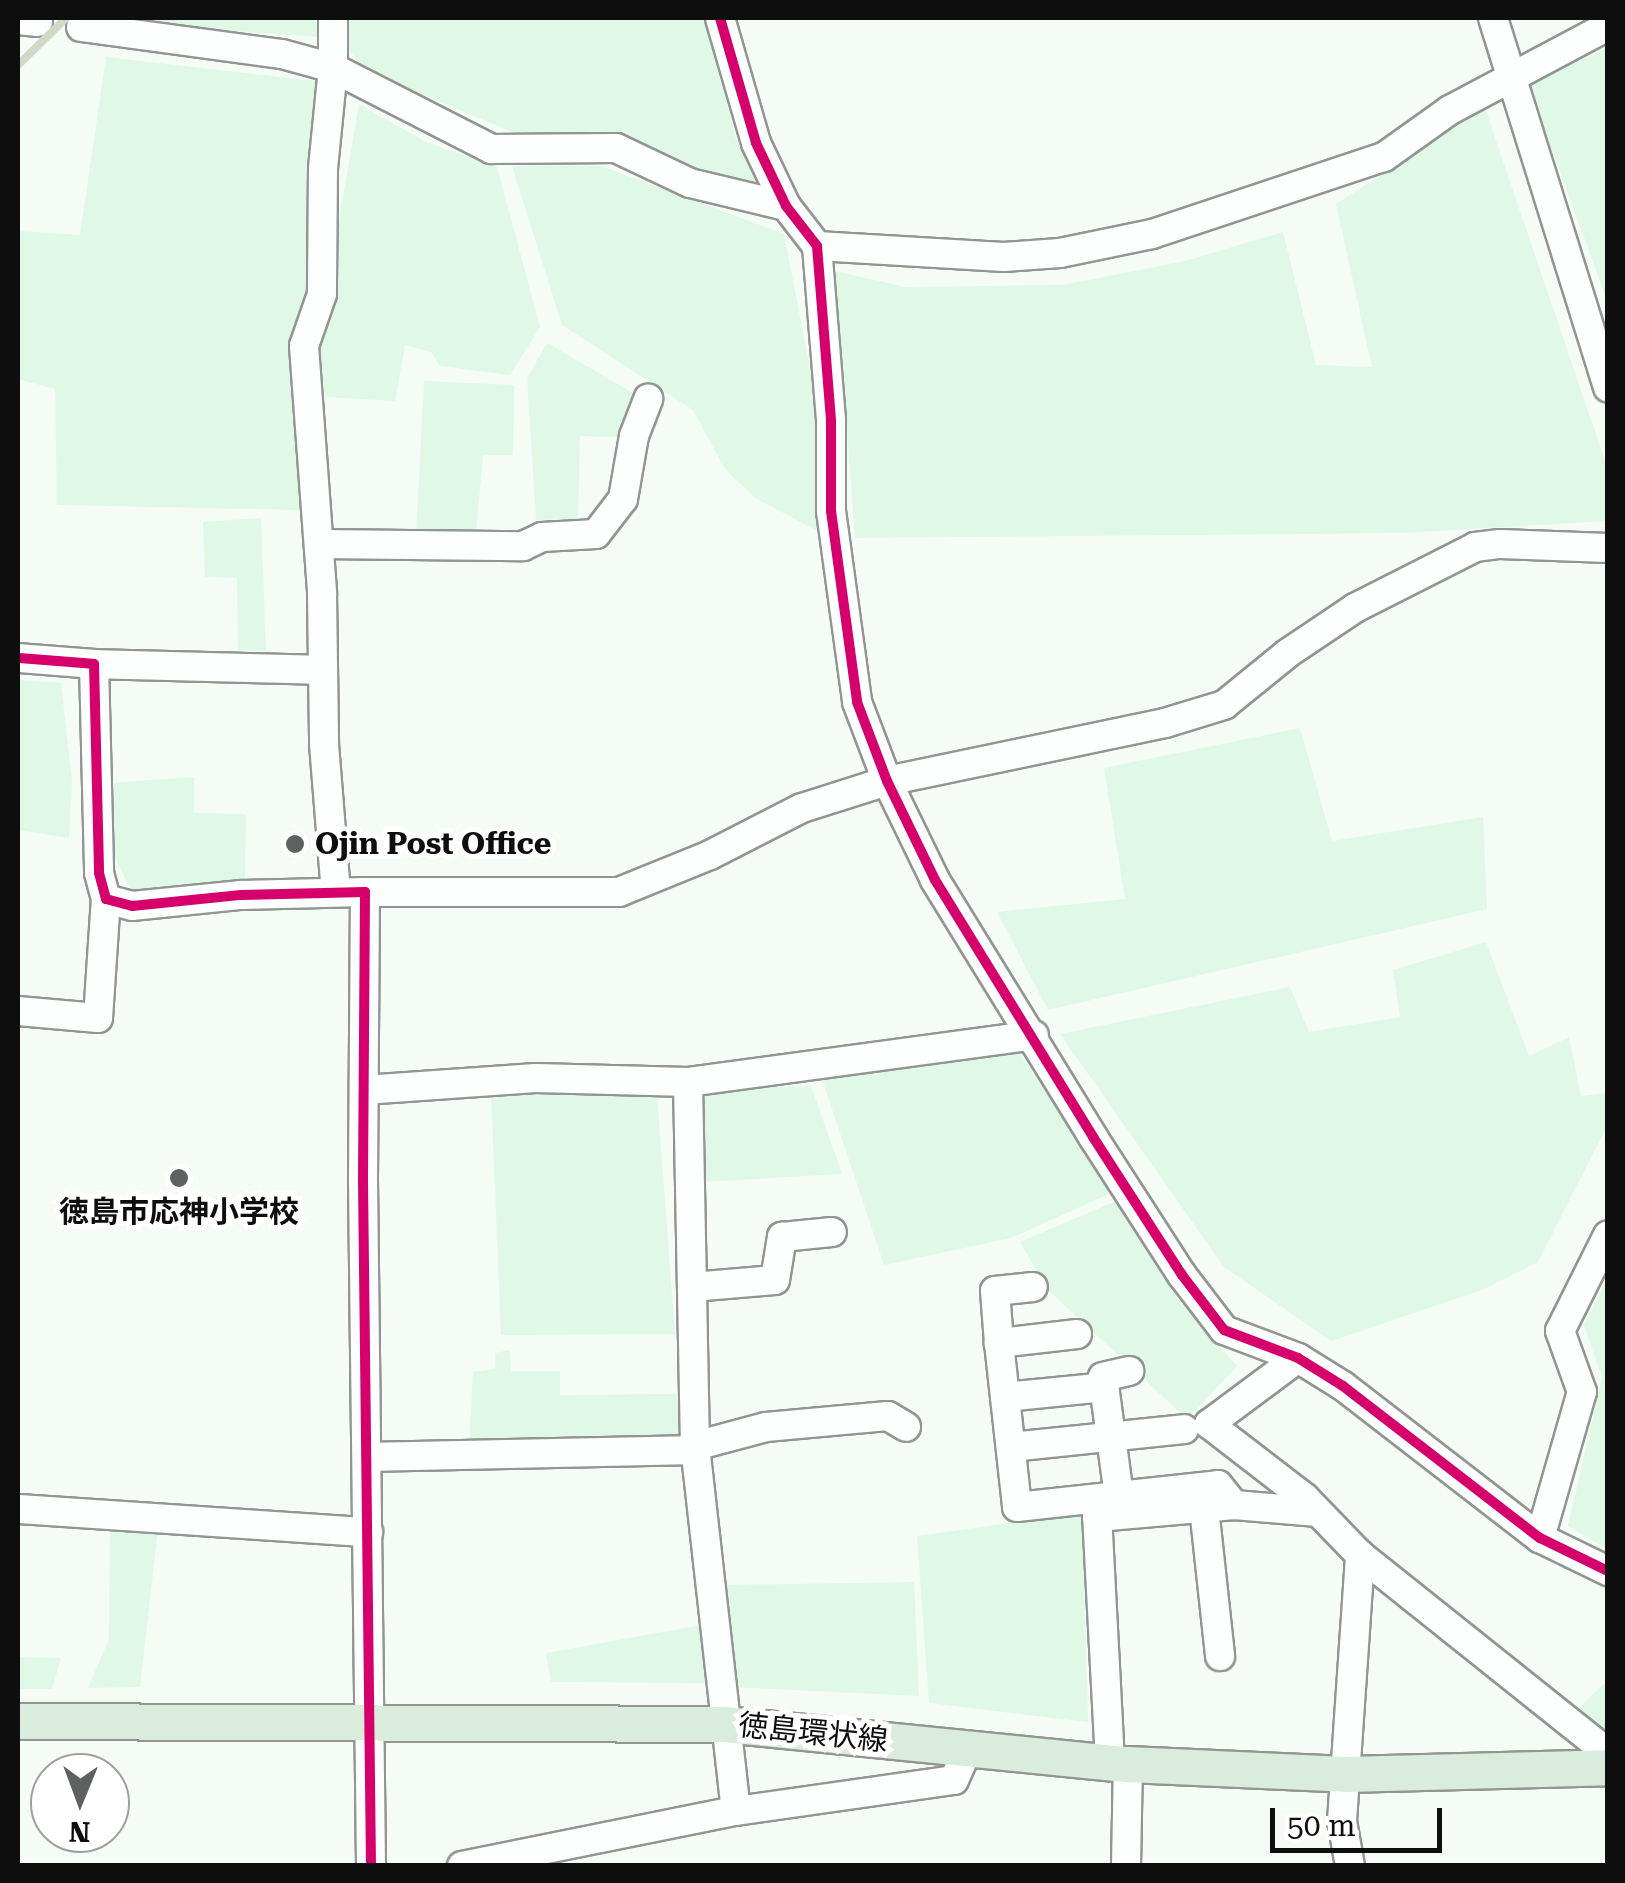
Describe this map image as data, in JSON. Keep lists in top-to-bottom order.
{
  "streets": {
    "main road": ["徳島環状線"]
  },
  "places": ["Ojin Post Office", "徳島市応神小学校"],
  "scale_bar": "50 m",
  "north": "bottom"
}
